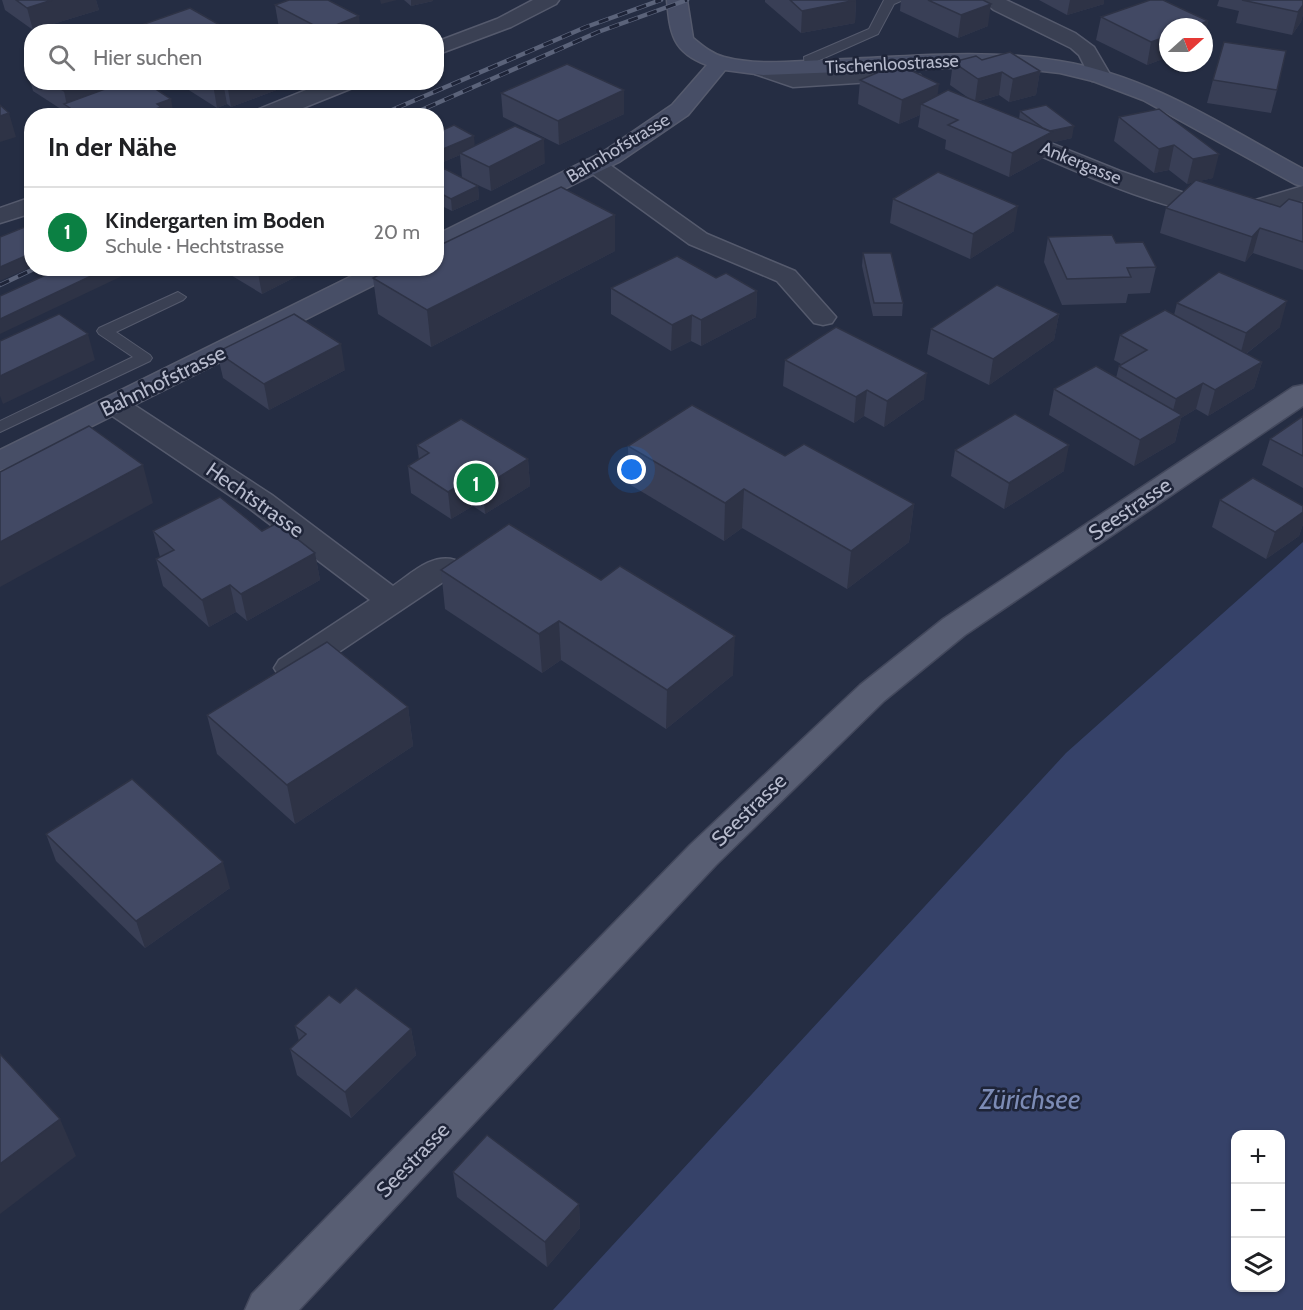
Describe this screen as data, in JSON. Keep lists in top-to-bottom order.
{
  "streets": {
    "main road": ["Tischenloostrasse", "Bahnhofstrasse", "Seestrasse"],
    "street": ["Ankergasse", "Hechtstrasse"]
  },
  "crossings": [
    ["Tischenloostrasse", "Bahnhofstrasse"],
    ["Bahnhofstrasse", "Hechtstrasse"]
  ],
  "water": ["Zürichsee"],
  "north": "right",
  "page": {
    "search": "Hier suchen",
    "heading": "In der Nähe",
    "list": [
      {
        "mark": "1",
        "name": "Kindergarten im Boden",
        "note": "Schule · Hechtstrasse",
        "value": "20 m"
      }
    ],
    "pins": "1",
    "map_buttons": ["+", "−"]
  }
}
